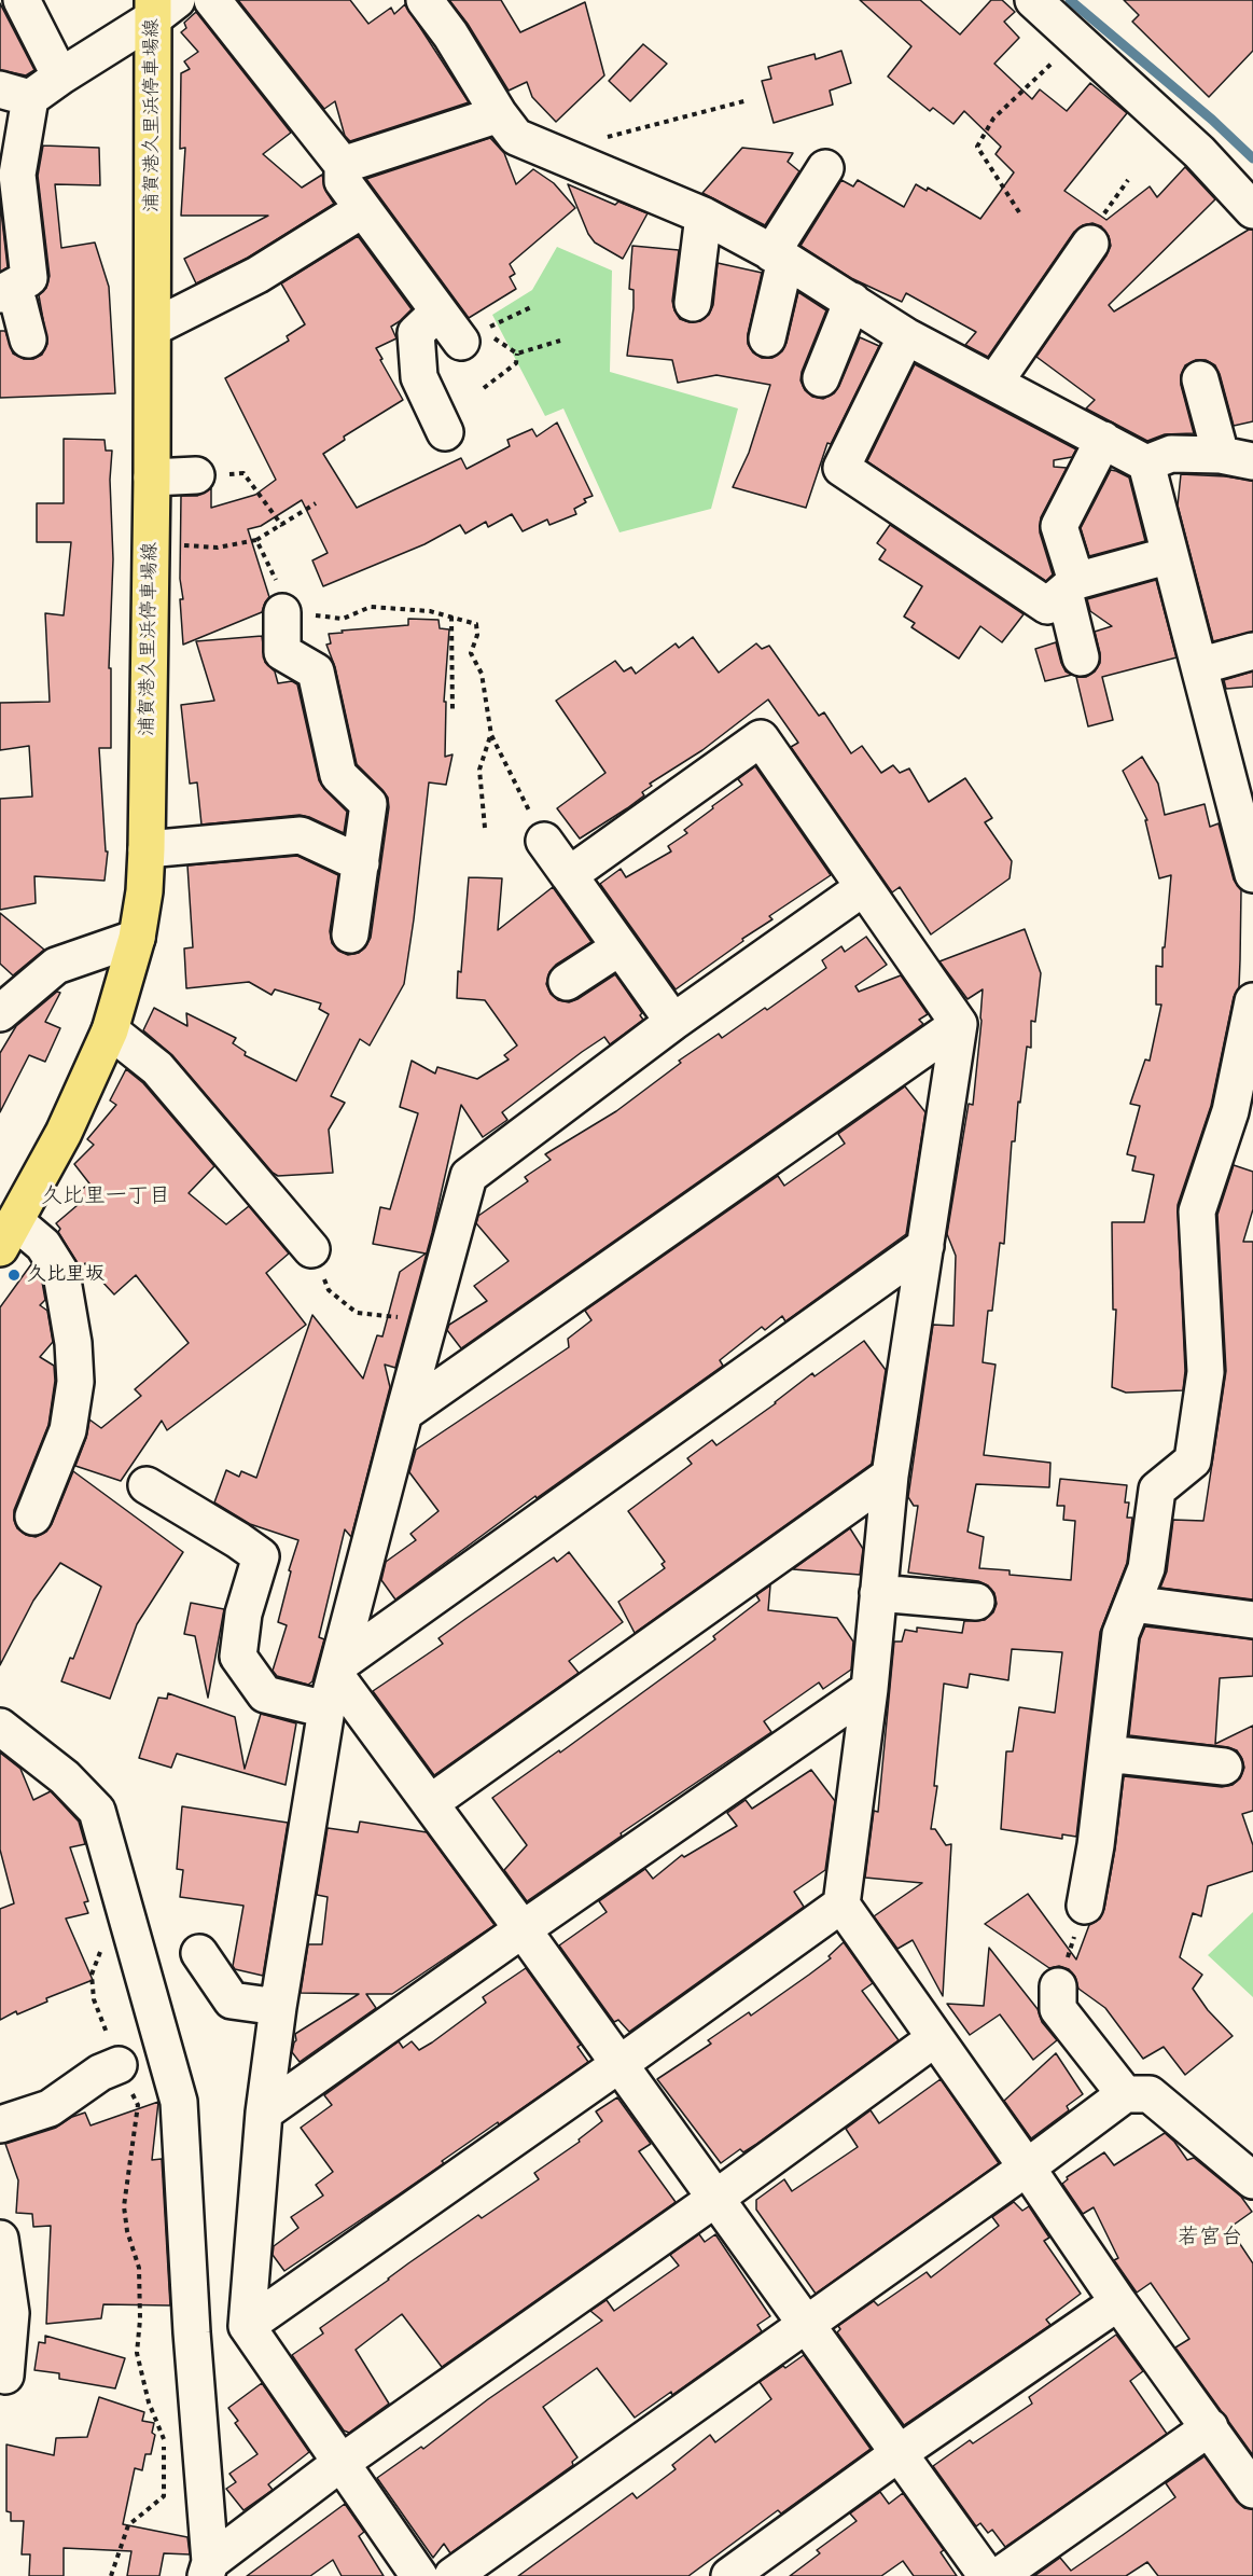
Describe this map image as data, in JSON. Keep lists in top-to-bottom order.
{
  "streets": {
    "main road": ["浦賀港久里浜停車場線"]
  },
  "districts": ["久比里一丁目", "若宮台"],
  "places": ["久比里坂"]
}
